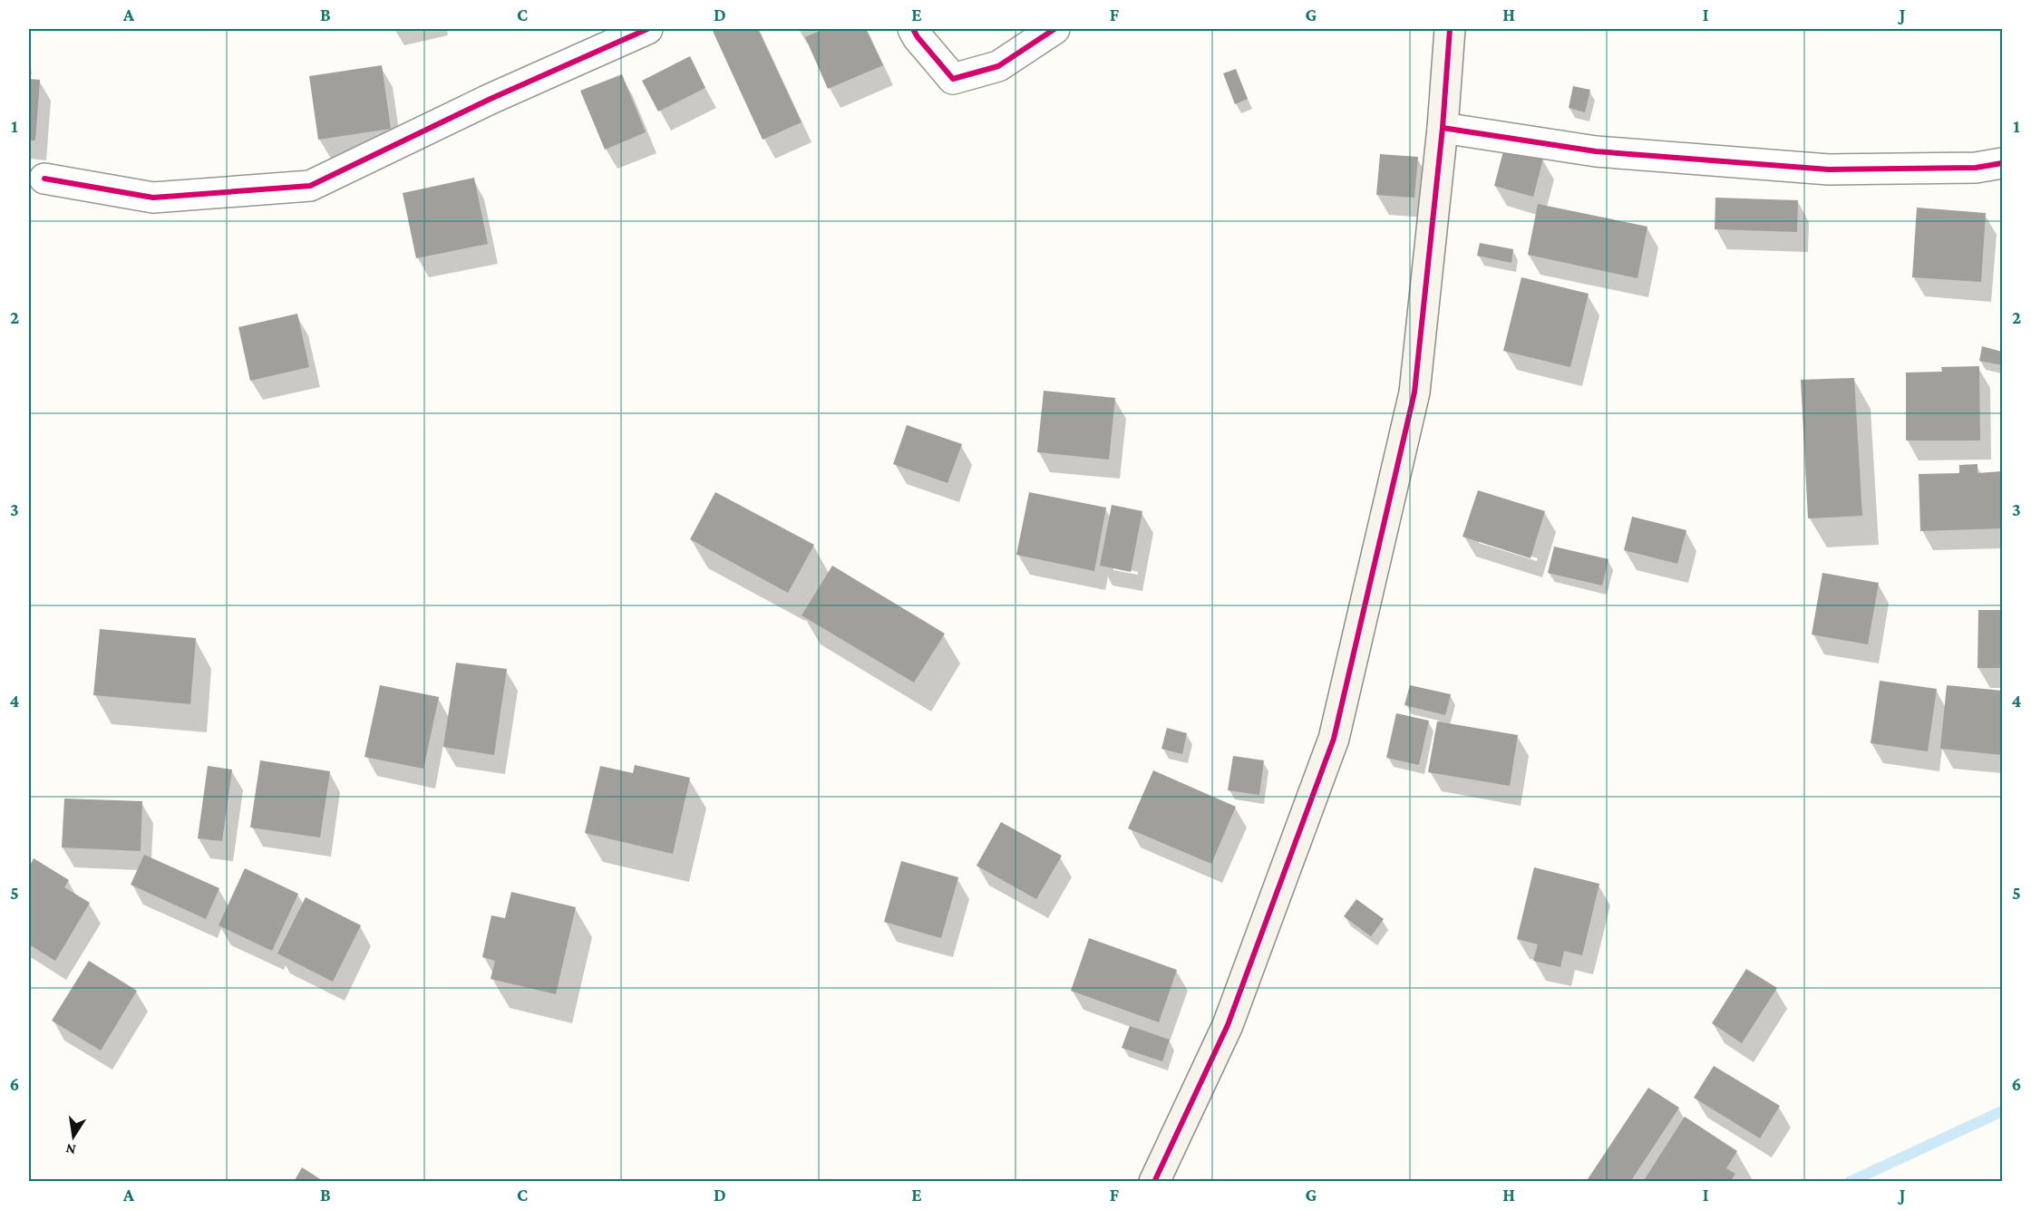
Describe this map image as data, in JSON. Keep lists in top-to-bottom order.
{
  "north": "bottom",
  "grid": {
    "columns": [
      "A",
      "B",
      "C",
      "D",
      "E",
      "F",
      "G",
      "H",
      "I",
      "J"
    ],
    "rows": [
      "1",
      "2",
      "3",
      "4",
      "5",
      "6"
    ]
  }
}
